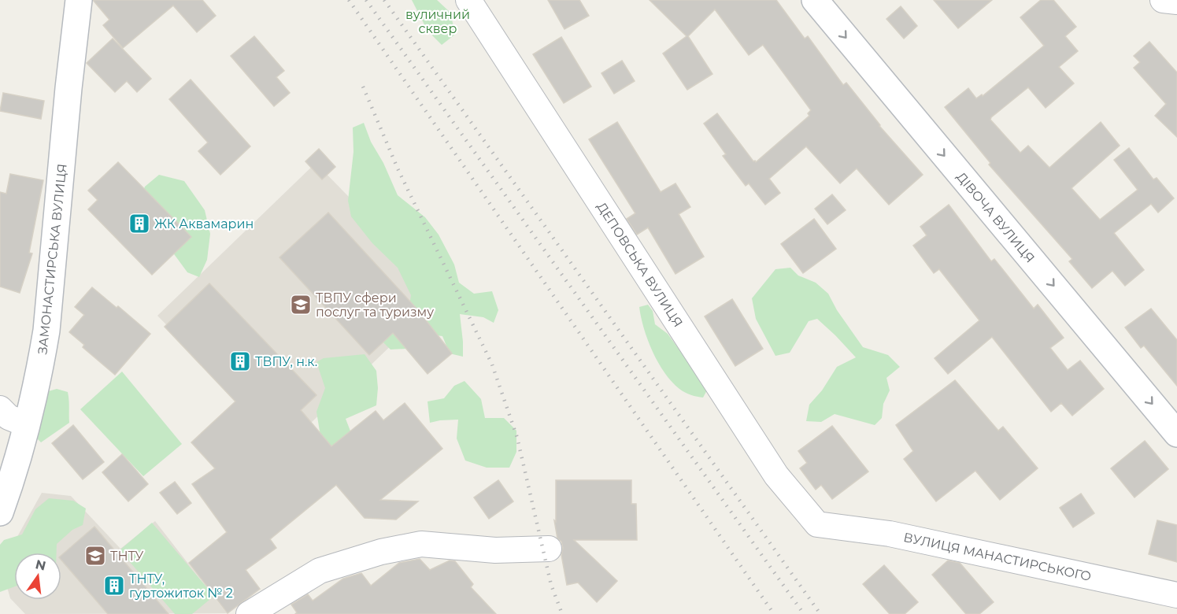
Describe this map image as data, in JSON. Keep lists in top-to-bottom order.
{
  "streets": {
    "main road": ["ДІВОЧА ВУЛИЦЯ", "ЗАМОНАСТИРСЬКА ВУЛИЦЯ"],
    "street": ["ДЕПОВСЬКА ВУЛИЦЯ", "ВУЛИЦЯ МАНАСТИРСЬКОГО"]
  },
  "crossings": [
    ["ДЕПОВСЬКА ВУЛИЦЯ", "ВУЛИЦЯ МАНАСТИРСЬКОГО"]
  ],
  "one_way": ["ДІВОЧА ВУЛИЦЯ"],
  "parks": ["вуличний сквер"],
  "places": {
    "building": ["ЖК Аквамарин", "ТВПУ, н.к.", "ТНТУ, гуртожиток № 2"],
    "school or university": ["ТВПУ сфери послуг та туризму", "ТНТУ"]
  },
  "north": "top"
}
